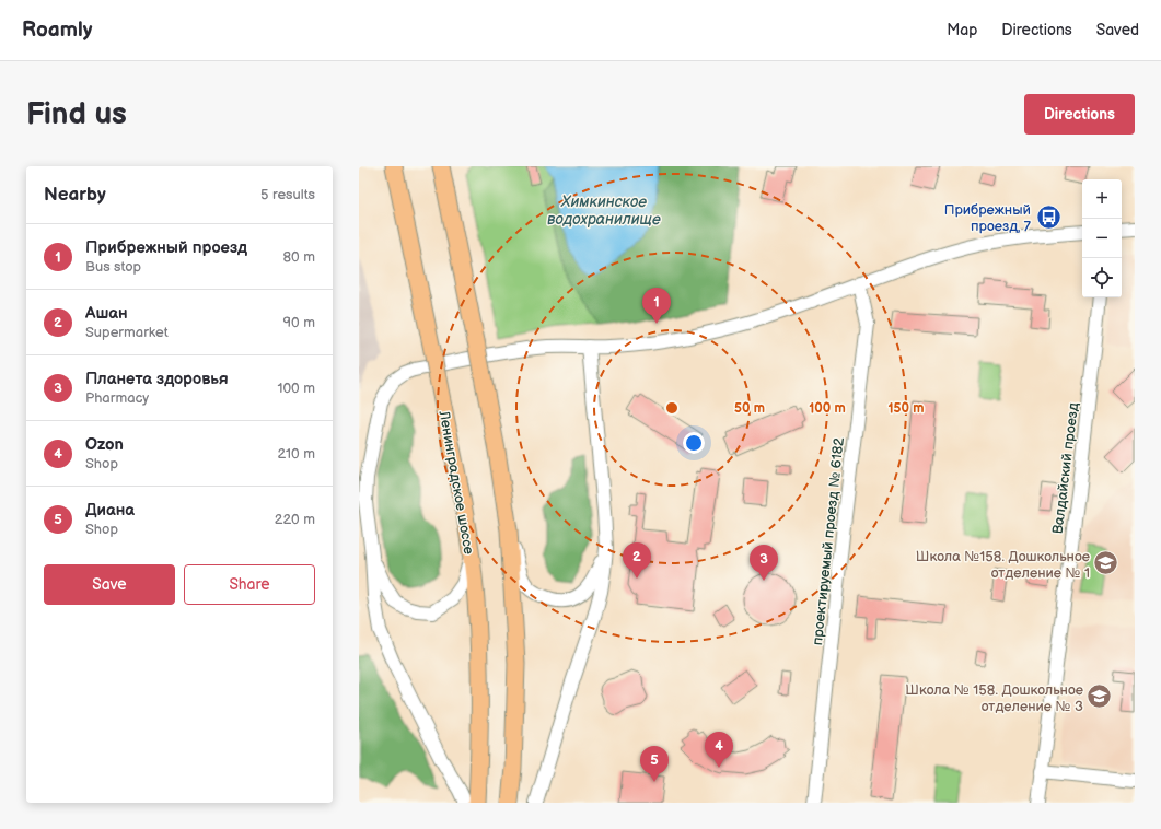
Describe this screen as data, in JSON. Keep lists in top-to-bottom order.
{
  "streets": {
    "main road": ["Ленинградское шоссе"],
    "street": ["Валдайский проезд", "проектируемый проезд № 6182"]
  },
  "water": ["Химкинское водохранилище"],
  "places": {
    "bus stop": ["Прибрежный проезд, 7"],
    "school or university": ["Школа №158. Дошкольное отделение № 1", "Школа № 158. Дошкольное отделение № 3"]
  },
  "page": {
    "header": "Roamly",
    "nav": ["Map", "Directions", "Saved"],
    "buttons": [
      "Directions",
      ["Save", "Share"]
    ],
    "title": "Find us",
    "heading": ["Nearby", "5 results"],
    "map_buttons": ["+", "−"],
    "list": [
      {
        "mark": "1",
        "name": "Прибрежный проезд",
        "note": "Bus stop",
        "value": "80 m"
      },
      {
        "mark": "2",
        "name": "Ашан",
        "note": "Supermarket",
        "value": "90 m"
      },
      {
        "mark": "3",
        "name": "Планета здоровья",
        "note": "Pharmacy",
        "value": "100 m"
      },
      {
        "mark": "4",
        "name": "Ozon",
        "note": "Shop",
        "value": "210 m"
      },
      {
        "mark": "5",
        "name": "Диана",
        "note": "Shop",
        "value": "220 m"
      }
    ],
    "pins": [
      "1",
      "2",
      "3",
      "4",
      "5"
    ]
  },
  "rings": ["50 m", "100 m", "150 m"]
}
